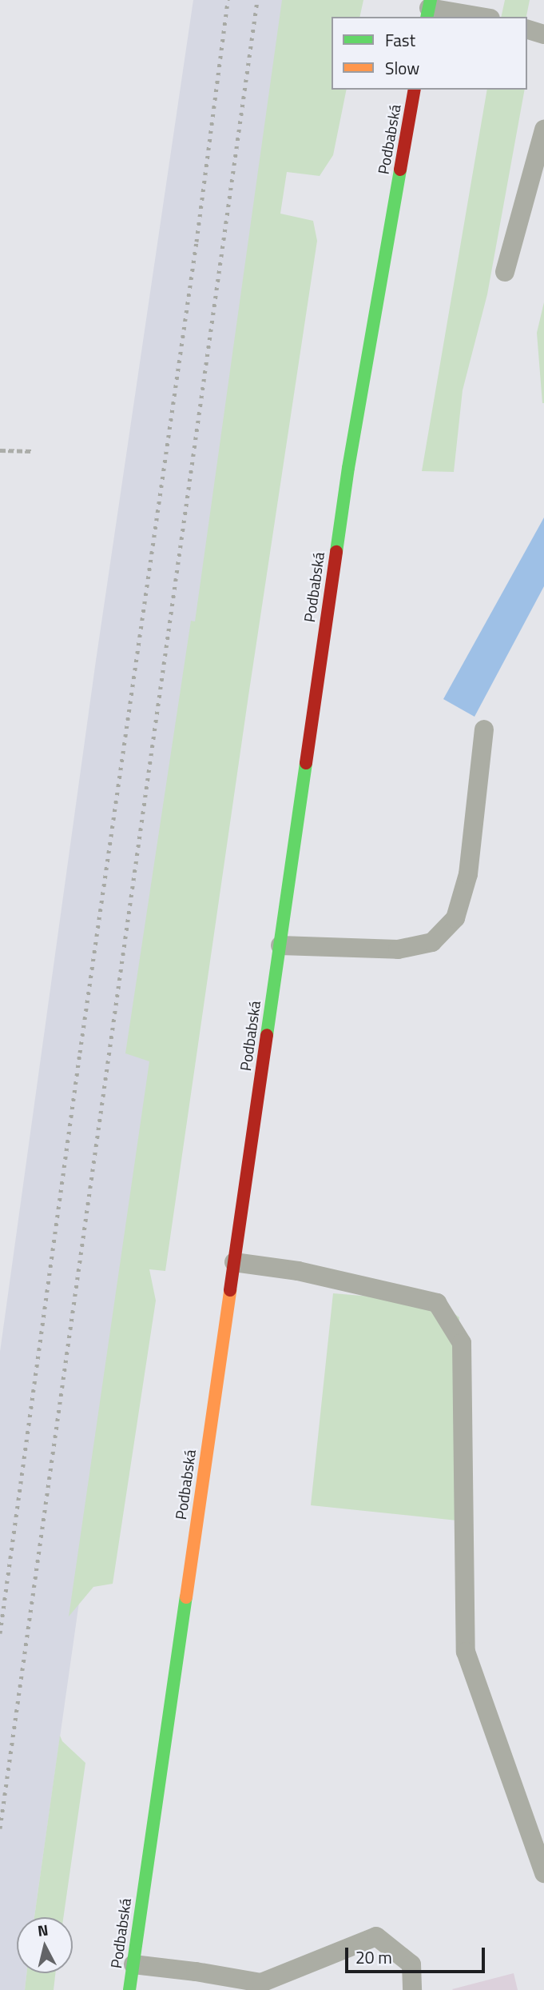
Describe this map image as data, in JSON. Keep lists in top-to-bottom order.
{
  "streets": {
    "main road": ["Podbabská"]
  },
  "legend": ["Fast", "Slow"],
  "scale_bar": "20 m",
  "north": "top"
}
